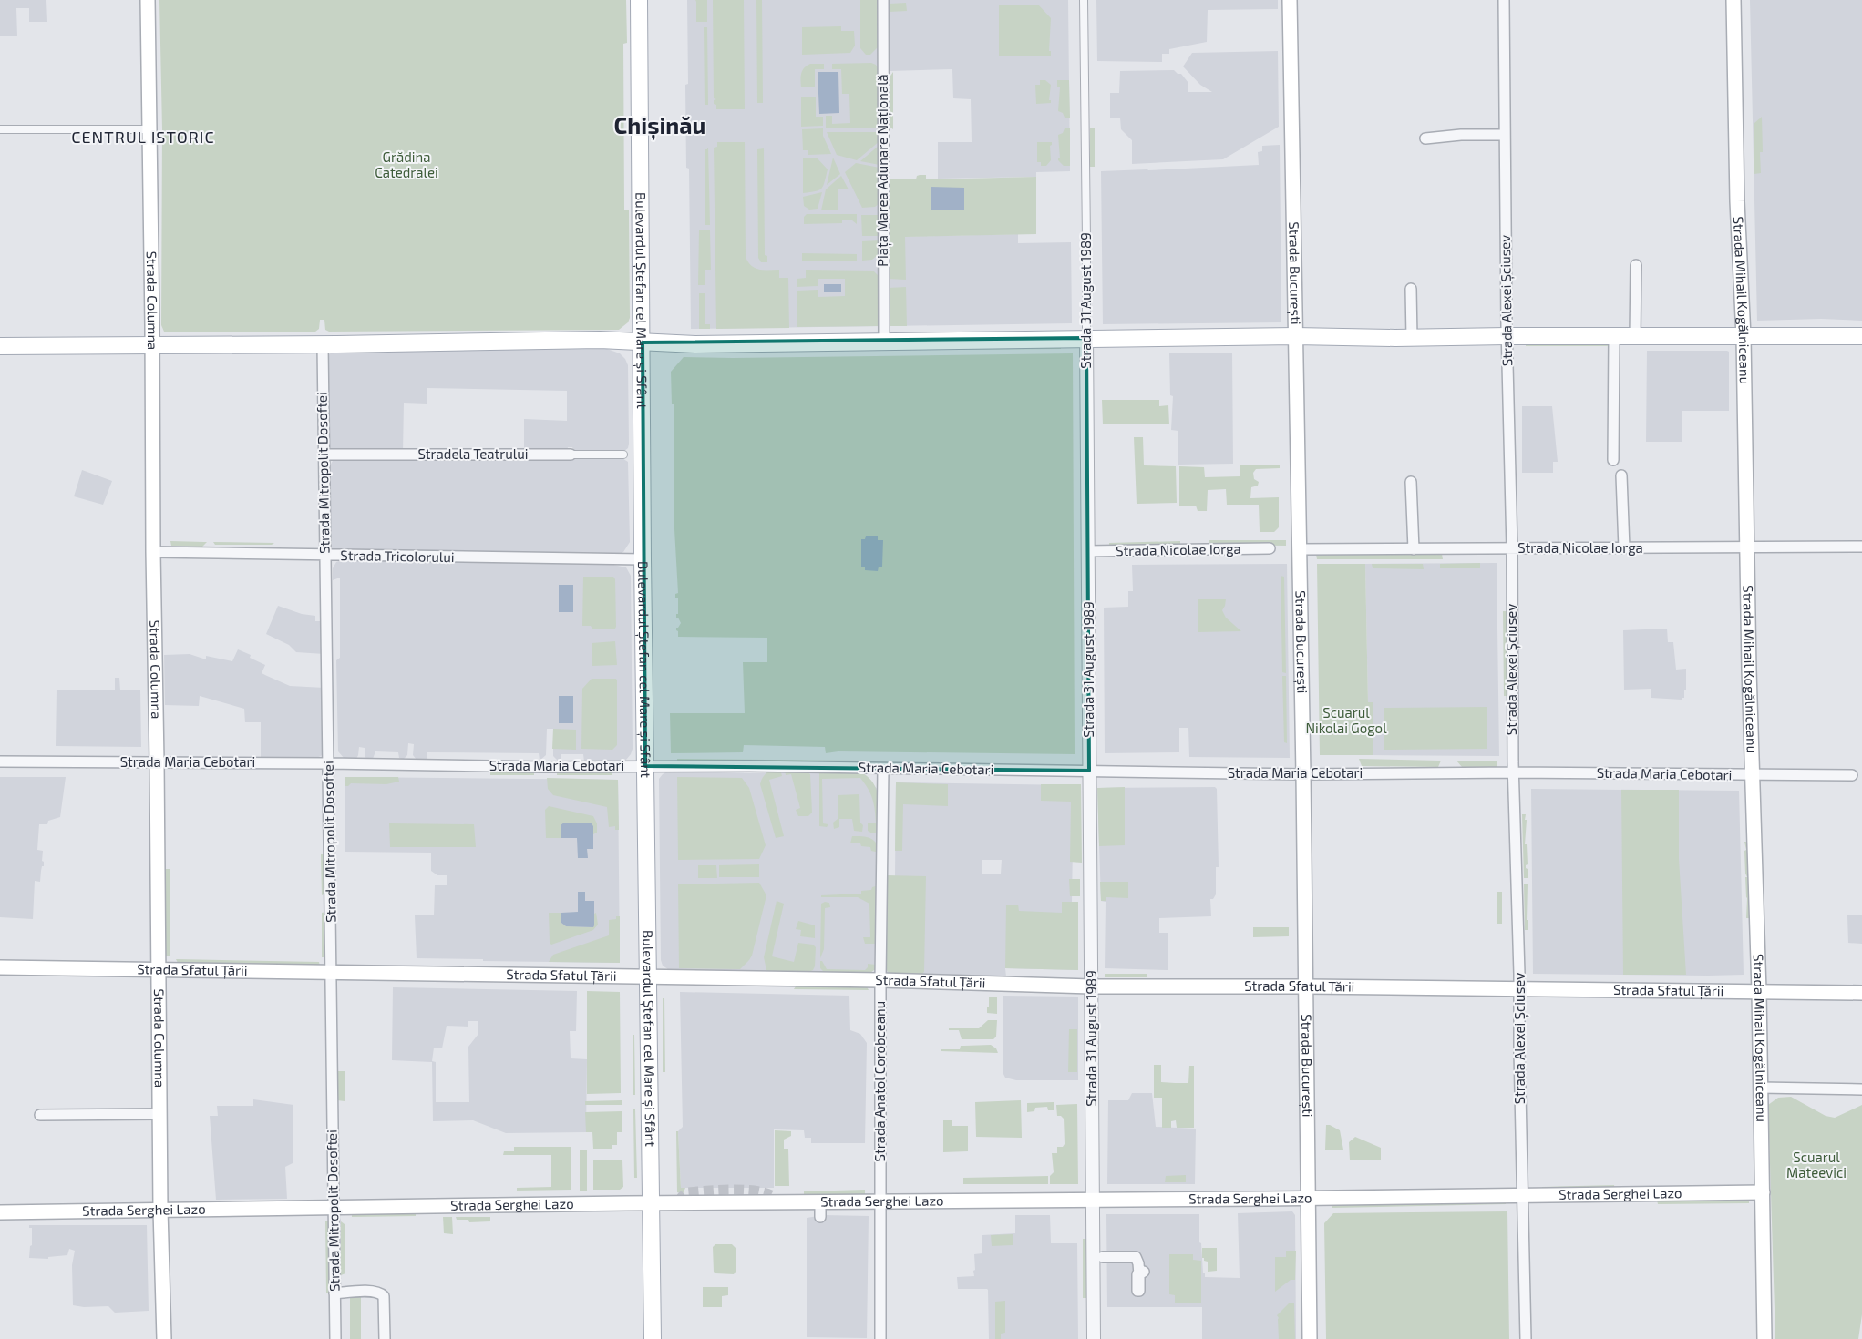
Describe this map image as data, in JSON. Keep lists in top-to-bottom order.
{
  "streets": {
    "main road": [
      "Strada București",
      "Strada Columna",
      "Bulevardul Ștefan cel Mare și Sfânt",
      "Strada Mihail Kogălniceanu",
      "Strada Sfatul Țării",
      "Strada Serghei Lazo"
    ],
    "street": [
      "Piața Marea Adunare Națională",
      "Strada 31 August 1989",
      "Strada Alexei Șciusev",
      "Stradela Teatrului",
      "Strada Mitropolit Dosoftei",
      "Strada Nicolae Iorga",
      "Strada Tricolorului",
      "Strada Maria Cebotari",
      "Strada Anatol Corobceanu"
    ]
  },
  "crossings": [
    ["Strada București", "Strada Nicolae Iorga"],
    ["Strada București", "Strada Maria Cebotari"],
    ["Strada București", "Strada Sfatul Țării"],
    ["Strada București", "Strada Serghei Lazo"],
    ["Strada Columna", "Strada Tricolorului"],
    ["Strada Columna", "Strada Maria Cebotari"],
    ["Strada Columna", "Strada Sfatul Țării"],
    ["Strada Columna", "Strada Serghei Lazo"],
    ["Bulevardul Ștefan cel Mare și Sfânt", "Strada Tricolorului"],
    ["Bulevardul Ștefan cel Mare și Sfânt", "Strada Maria Cebotari"],
    ["Bulevardul Ștefan cel Mare și Sfânt", "Strada Sfatul Țării"],
    ["Bulevardul Ștefan cel Mare și Sfânt", "Strada Serghei Lazo"],
    ["Strada 31 August 1989", "Strada Nicolae Iorga"],
    ["Strada 31 August 1989", "Strada Maria Cebotari"],
    ["Strada 31 August 1989", "Strada Sfatul Țării"],
    ["Strada 31 August 1989", "Strada Serghei Lazo"],
    ["Strada Alexei Șciusev", "Strada Nicolae Iorga"],
    ["Strada Alexei Șciusev", "Strada Maria Cebotari"],
    ["Strada Alexei Șciusev", "Strada Sfatul Țării"],
    ["Strada Alexei Șciusev", "Strada Serghei Lazo"],
    ["Strada Mihail Kogălniceanu", "Strada Nicolae Iorga"],
    ["Strada Mihail Kogălniceanu", "Strada Maria Cebotari"],
    ["Strada Mihail Kogălniceanu", "Strada Sfatul Țării"],
    ["Strada Mihail Kogălniceanu", "Strada Serghei Lazo"],
    ["Stradela Teatrului", "Strada Mitropolit Dosoftei"],
    ["Strada Mitropolit Dosoftei", "Strada Tricolorului"],
    ["Strada Mitropolit Dosoftei", "Strada Maria Cebotari"],
    ["Strada Mitropolit Dosoftei", "Strada Sfatul Țării"],
    ["Strada Mitropolit Dosoftei", "Strada Serghei Lazo"],
    ["Strada Maria Cebotari", "Strada Anatol Corobceanu"],
    ["Strada Sfatul Țării", "Strada Anatol Corobceanu"],
    ["Strada Anatol Corobceanu", "Strada Serghei Lazo"]
  ],
  "districts": ["Chișinău", "CENTRUL ISTORIC"],
  "parks": ["Grădina Catedralei", "Scuarul Nikolai Gogol", "Scuarul Mateevici"]
}
